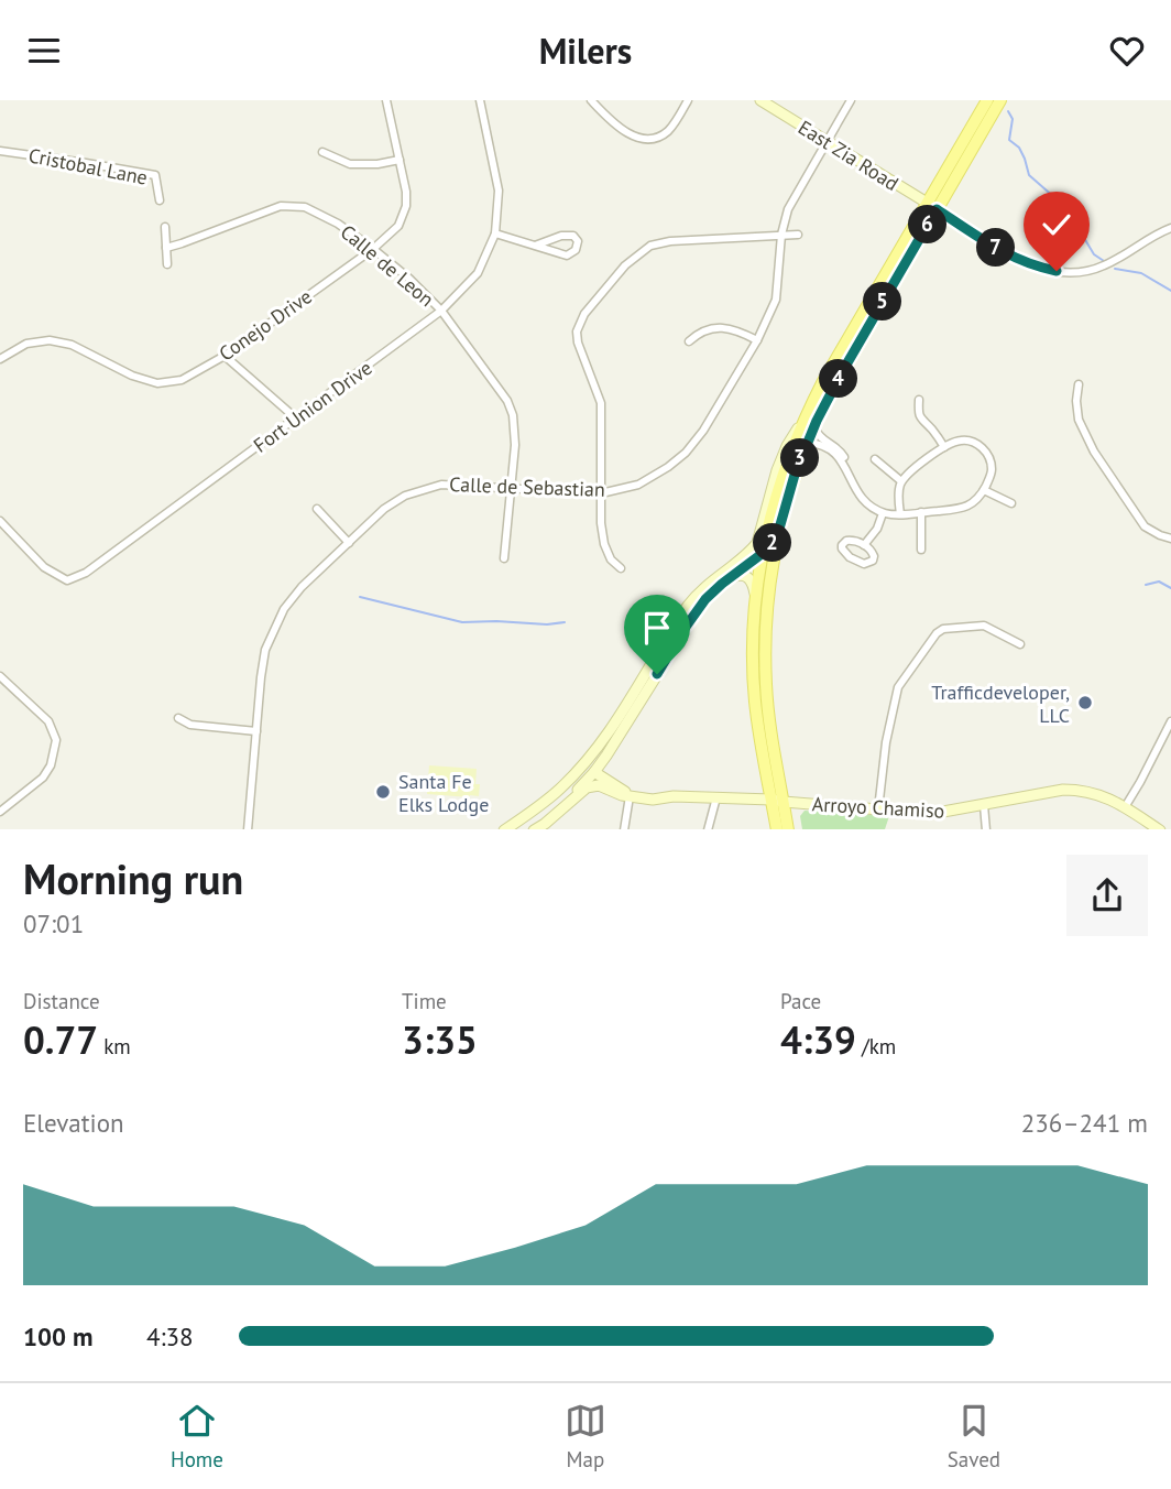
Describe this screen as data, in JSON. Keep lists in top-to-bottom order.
{
  "streets": {
    "street": [
      "East Zia Road",
      "Cristobal Lane",
      "Calle de Leon",
      "Conejo Drive",
      "Fort Union Drive",
      "Calle de Sebastian",
      "Arroyo Chamiso"
    ]
  },
  "crossings": [
    ["East Zia Road", "Calle de Sebastian"],
    ["Calle de Leon", "Conejo Drive"],
    ["Calle de Leon", "Fort Union Drive"],
    ["Calle de Leon", "Calle de Sebastian"]
  ],
  "places": ["Trafficdeveloper, LLC", "Santa Fe Elks Lodge"],
  "page": {
    "header": "Milers",
    "pins": [
      "6",
      "7",
      "5",
      "4",
      "3",
      "2"
    ],
    "heading": ["Morning run", "07:01"],
    "stats": [
      ["Distance", "0.77 km"],
      ["Time", "3:35"],
      ["Pace", "4:39 /km"]
    ],
    "chart": ["Elevation", "236–241 m"],
    "list": [
      {
        "name": "100 m",
        "note": "4:38"
      }
    ],
    "tabs": ["Home", "Map", "Saved"]
  }
}
